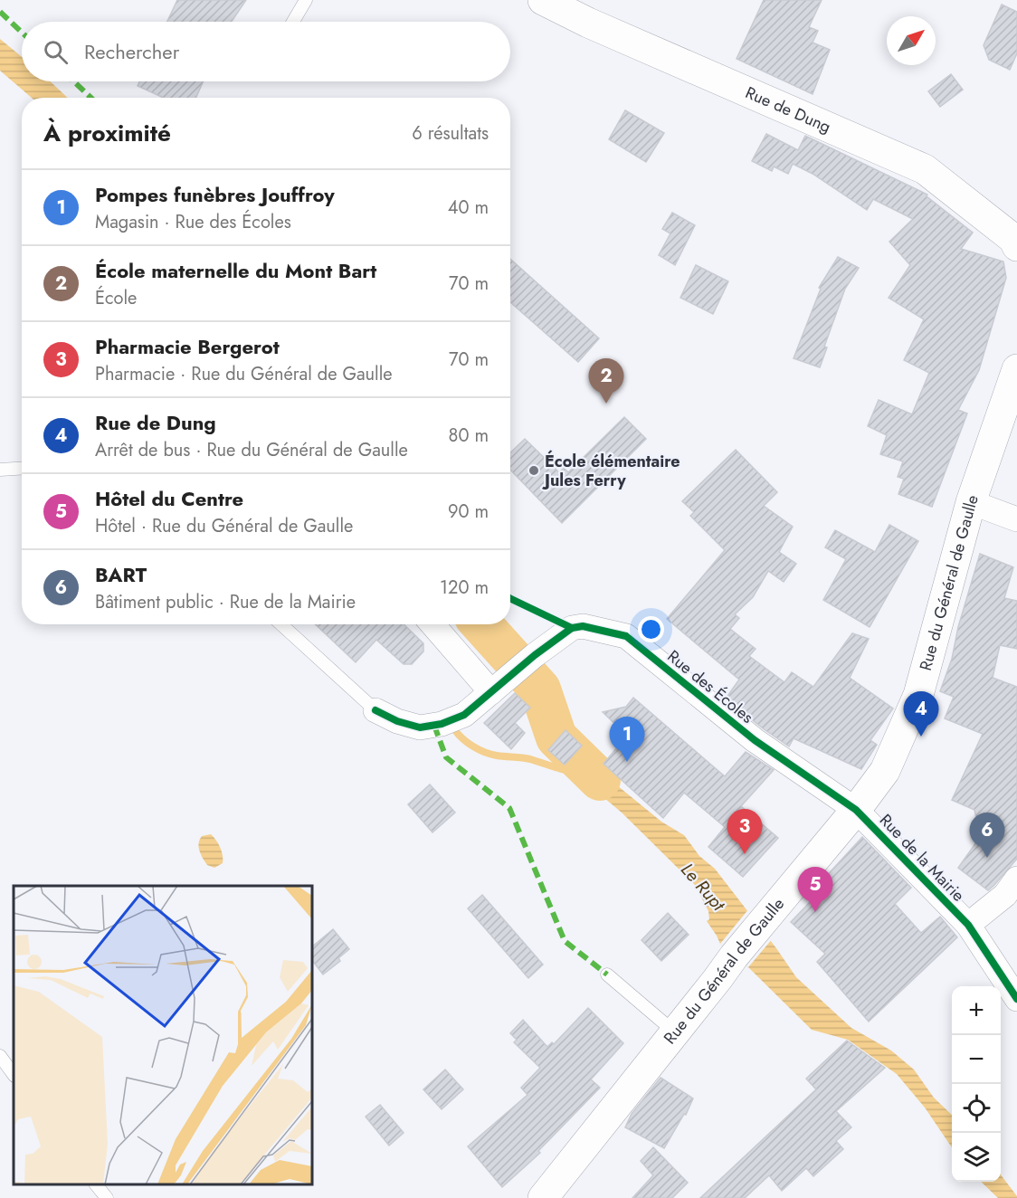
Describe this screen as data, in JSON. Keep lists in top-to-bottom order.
{
  "streets": {
    "main road": ["Rue de Dung", "Rue du Général de Gaulle"],
    "street": ["Rue des Écoles", "Rue de la Mairie"]
  },
  "crossings": [
    ["Rue du Général de Gaulle", "Rue des Écoles"],
    ["Rue du Général de Gaulle", "Rue de la Mairie"],
    ["Rue des Écoles", "Rue de la Mairie"]
  ],
  "water": ["Le Rupt"],
  "places": ["École élémentaire Jules Ferry"],
  "north": "top right",
  "page": {
    "search": "Rechercher",
    "heading": ["À proximité", "6 résultats"],
    "list": [
      {
        "mark": "1",
        "name": "Pompes funèbres Jouffroy",
        "note": "Magasin · Rue des Écoles",
        "value": "40 m"
      },
      {
        "mark": "2",
        "name": "École maternelle du Mont Bart",
        "note": "École",
        "value": "70 m"
      },
      {
        "mark": "3",
        "name": "Pharmacie Bergerot",
        "note": "Pharmacie · Rue du Général de Gaulle",
        "value": "70 m"
      },
      {
        "mark": "4",
        "name": "Rue de Dung",
        "note": "Arrêt de bus · Rue du Général de Gaulle",
        "value": "80 m"
      },
      {
        "mark": "5",
        "name": "Hôtel du Centre",
        "note": "Hôtel · Rue du Général de Gaulle",
        "value": "90 m"
      },
      {
        "mark": "6",
        "name": "BART",
        "note": "Bâtiment public · Rue de la Mairie",
        "value": "120 m"
      }
    ],
    "pins": [
      "2",
      "4",
      "1",
      "3",
      "6",
      "5"
    ],
    "map_buttons": ["+", "−"]
  }
}
